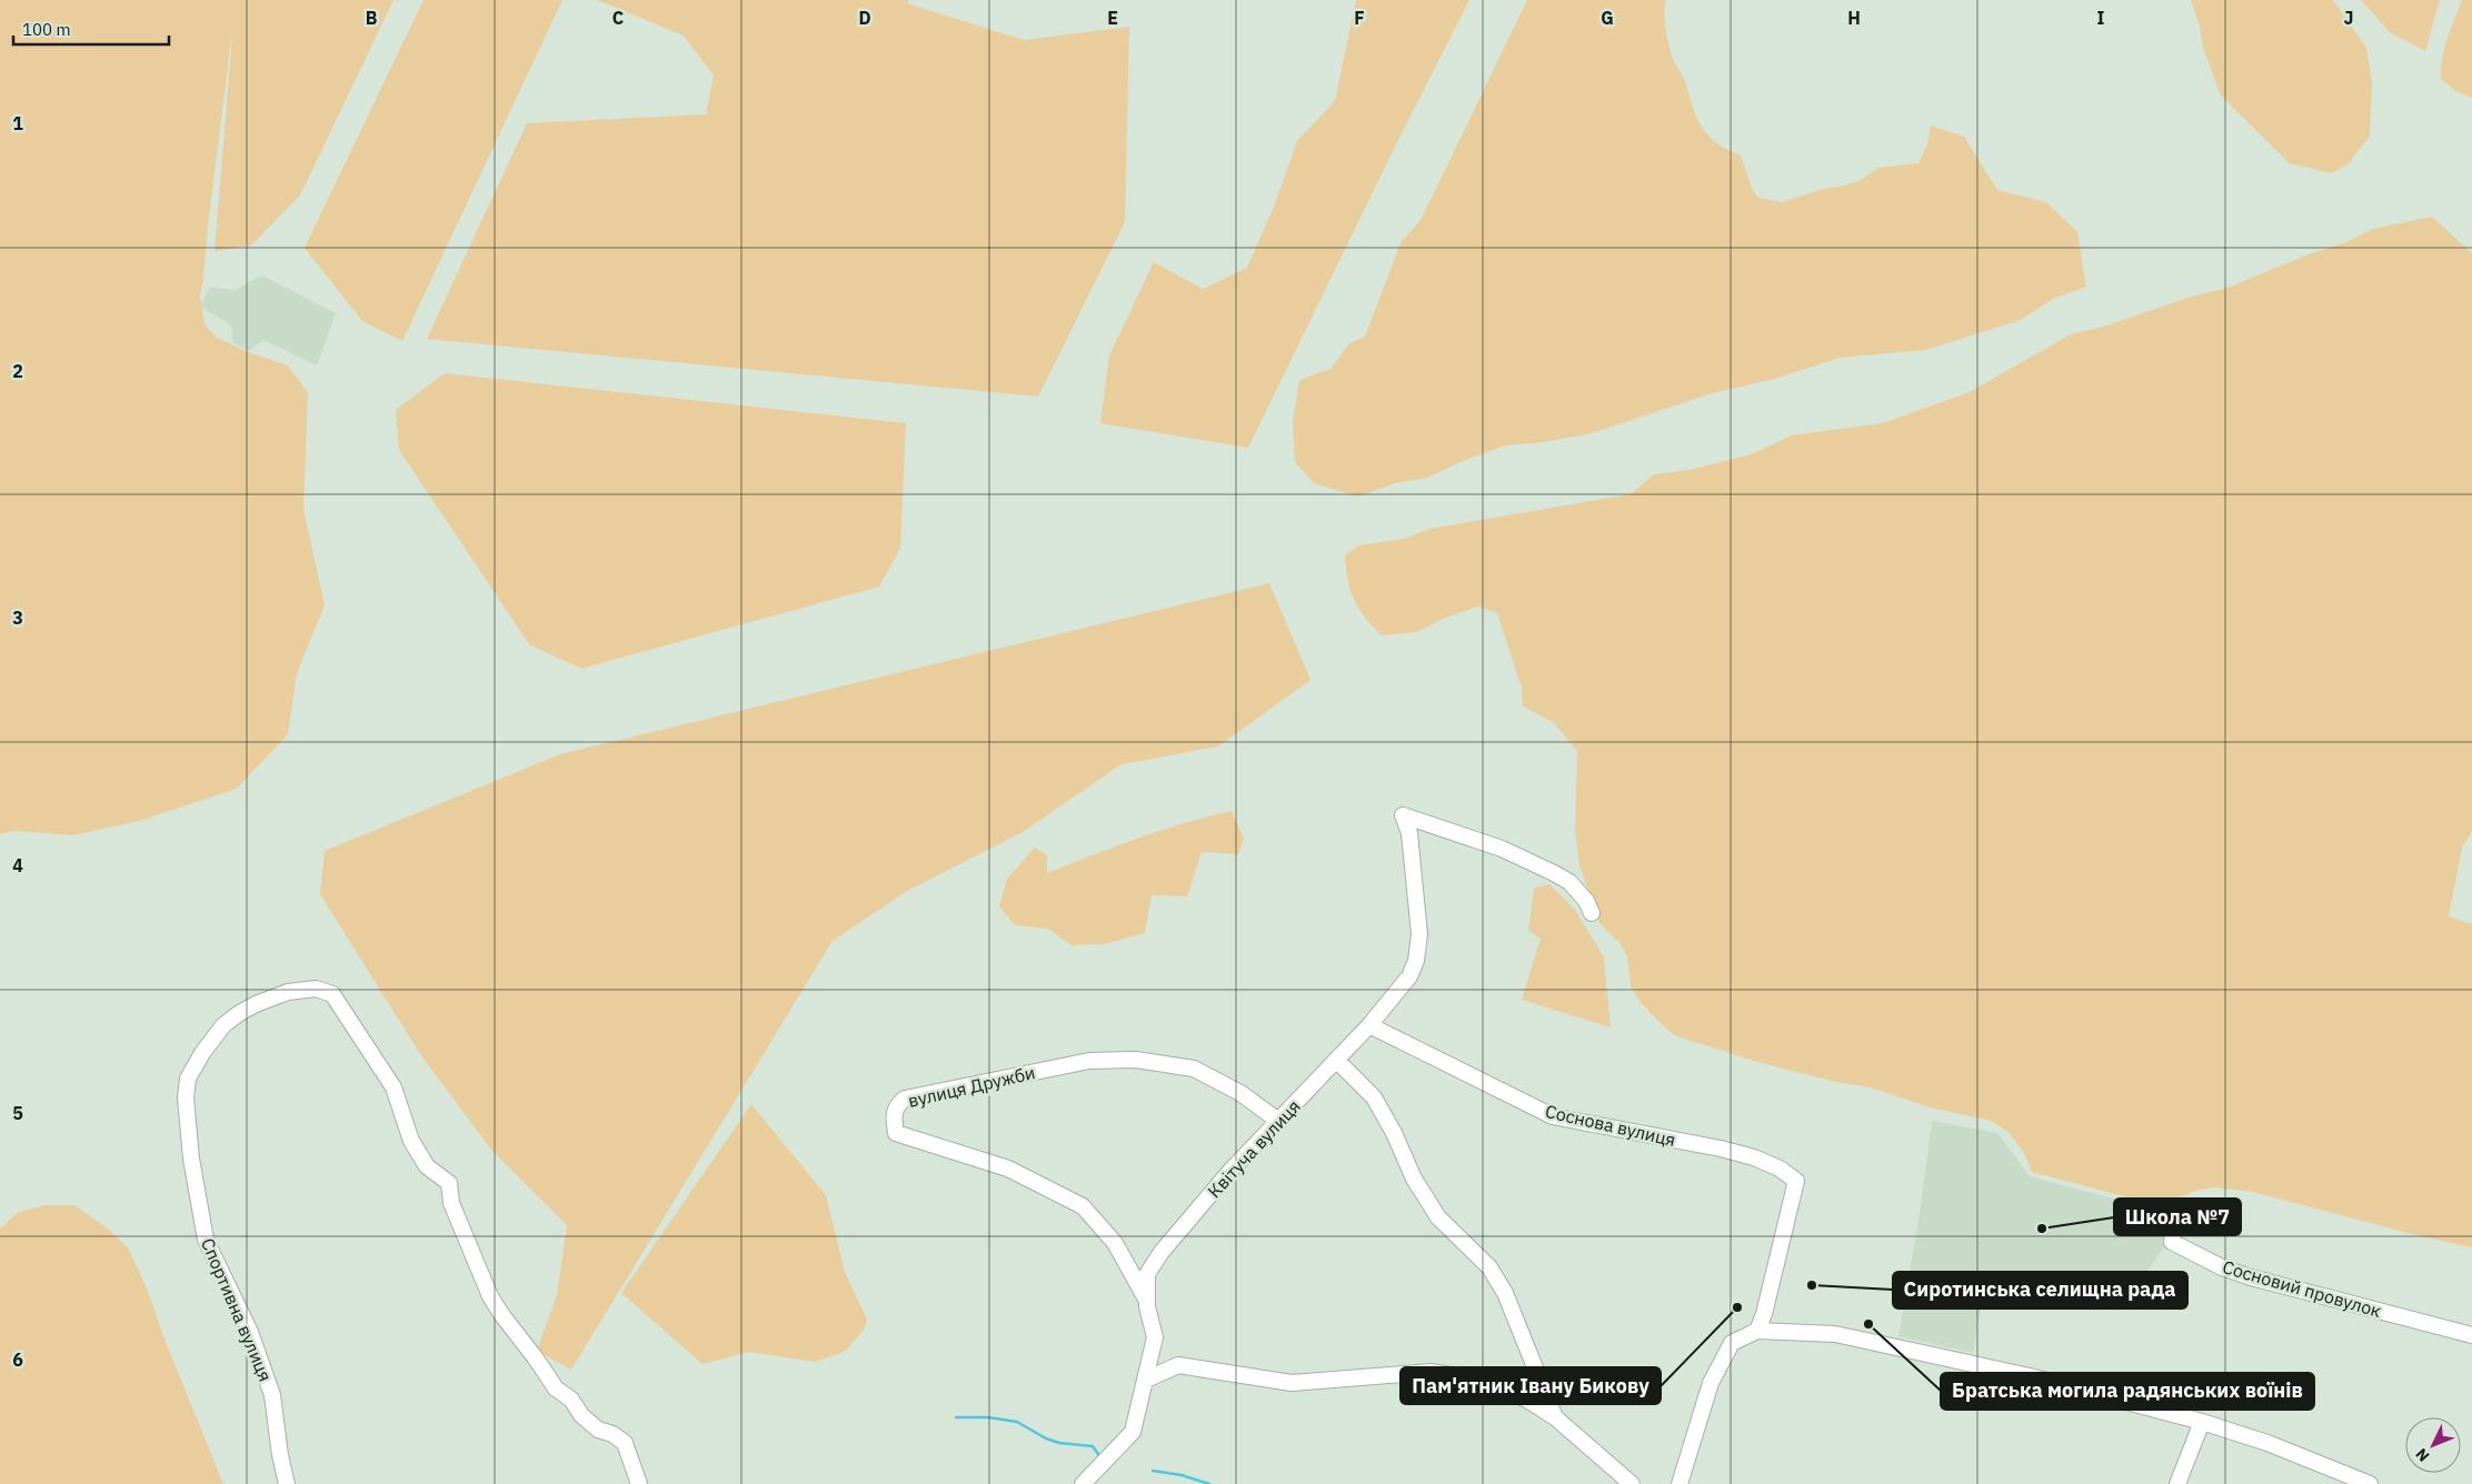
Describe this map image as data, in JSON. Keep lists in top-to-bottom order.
{
  "streets": {
    "street": [
      "вулиця Дружби",
      "Соснова вулиця",
      "Квітуча вулиця",
      "Сосновий провулок",
      "Спортивна вулиця"
    ]
  },
  "crossings": [
    ["вулиця Дружби", "Квітуча вулиця"],
    ["Соснова вулиця", "Квітуча вулиця"]
  ],
  "places": [
    "Школа №7",
    "Сиротинська селищна рада",
    "Пам'ятник Івану Бикову",
    "Братська могила радянських воїнів"
  ],
  "scale_bar": "100 m",
  "north": "bottom left",
  "grid": {
    "columns": [
      "B",
      "C",
      "D",
      "E",
      "F",
      "G",
      "H",
      "I",
      "J"
    ],
    "rows": [
      "1",
      "2",
      "3",
      "4",
      "5",
      "6"
    ]
  }
}
